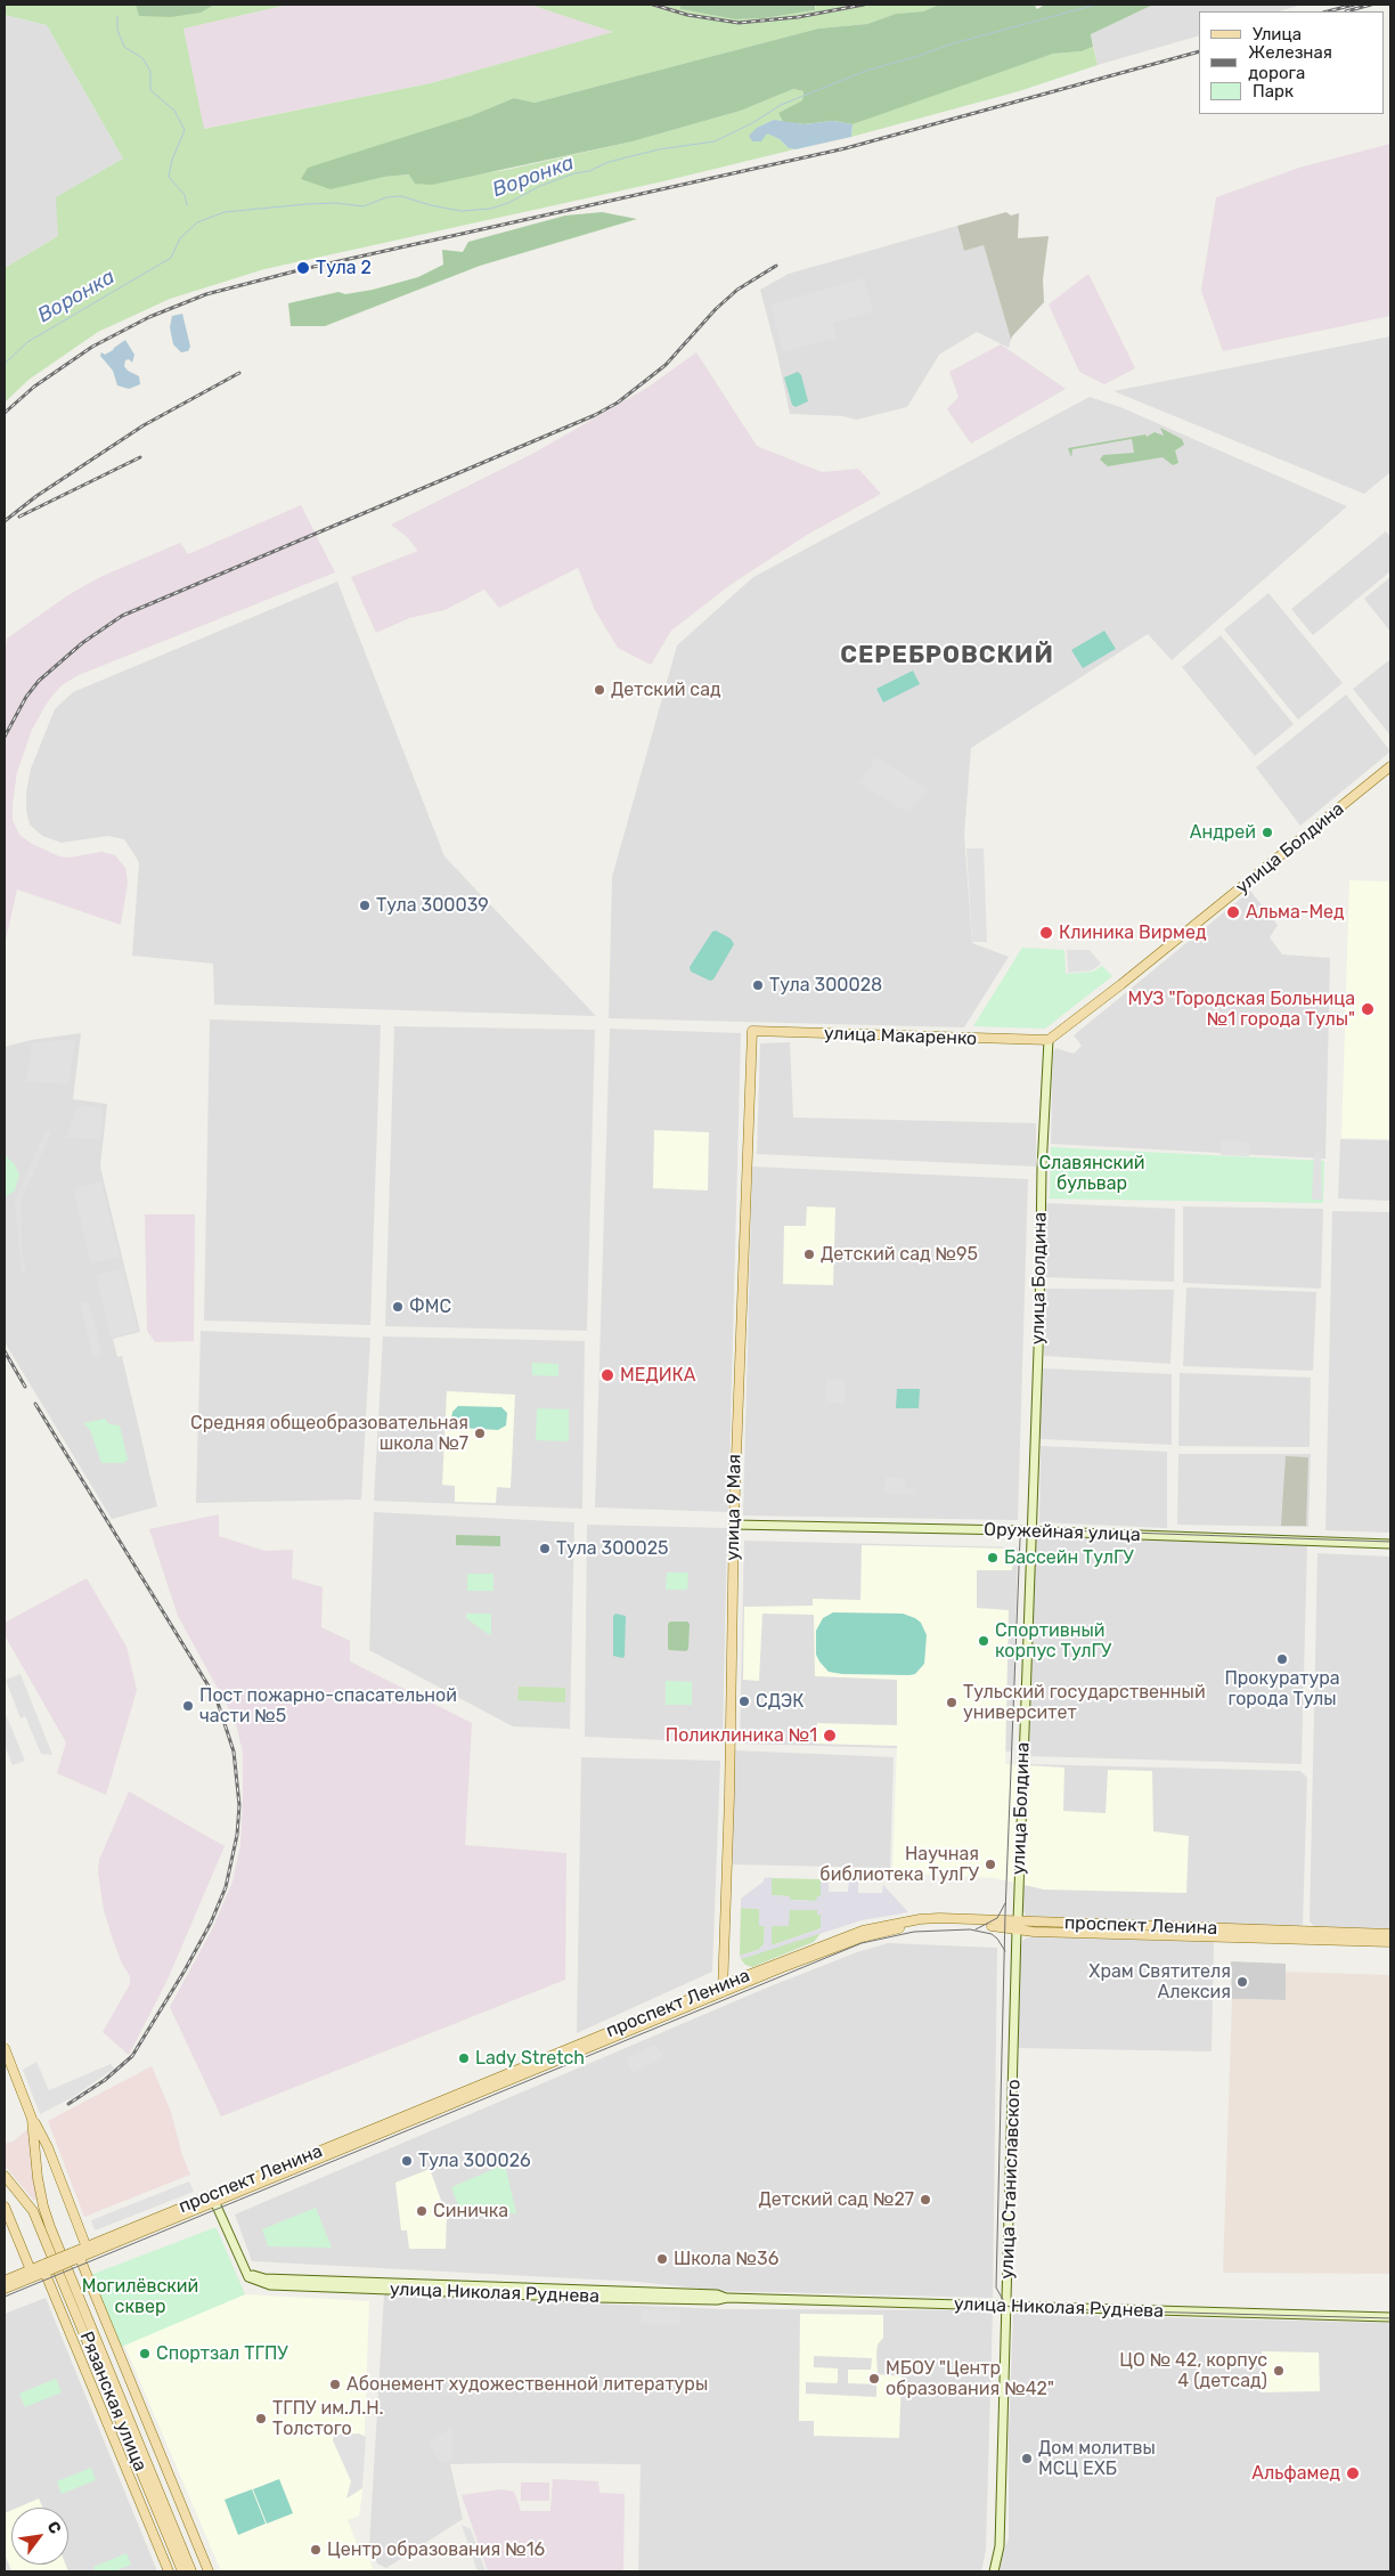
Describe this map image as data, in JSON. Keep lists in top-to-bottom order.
{
  "streets": {
    "main road": [
      "улица Болдина",
      "улица Макаренко",
      "улица 9 Мая",
      "проспект Ленина",
      "Рязанская улица"
    ],
    "street": ["Оружейная улица", "улица Станиславского", "улица Николая Руднева"]
  },
  "crossings": [
    ["улица Болдина", "улица Макаренко"],
    ["улица Болдина", "Оружейная улица"],
    ["улица Болдина", "проспект Ленина"],
    ["улица Болдина", "улица Станиславского"],
    ["улица Макаренко", "улица 9 Мая"],
    ["улица 9 Мая", "Оружейная улица"],
    ["улица 9 Мая", "проспект Ленина"],
    ["проспект Ленина", "улица Станиславского"],
    ["проспект Ленина", "улица Николая Руднева"],
    ["улица Станиславского", "улица Николая Руднева"]
  ],
  "districts": ["СЕРЕБРОВСКИЙ"],
  "water": ["Воронка"],
  "parks": ["Славянский бульвар", "Могилёвский сквер"],
  "places": [
    "Тула 2",
    "Детский сад",
    "Андрей",
    "Тула 300039",
    "Альма-Мед",
    "Клиника Вирмед",
    "Тула 300028",
    "МУЗ \"Городская Больница №1 города Тулы\"",
    "Детский сад №95",
    "ФМС",
    "МЕДИКА",
    "Средняя общеобразовательная школа №7",
    "Тула 300025",
    "Бассейн ТулГУ",
    "Спортивный корпус ТулГУ",
    "Прокуратура города Тулы",
    "СДЭК",
    "Тульский государственный университет",
    "Пост пожарно-спасательной части №5",
    "Поликлиника №1",
    "Научная библиотека ТулГУ",
    "Храм Святителя Алексия",
    "Lady Stretch",
    "Тула 300026",
    "Детский сад №27",
    "Синичка",
    "Школа №36",
    "Спортзал ТГПУ",
    "ЦО № 42, корпус 4 (детсад)",
    "МБОУ \"Центр образования №42\"",
    "Абонемент художественной литературы",
    "ТГПУ им.Л.Н. Толстого",
    "Дом молитвы МСЦ ЕХБ",
    "Альфамед",
    "Центр образования №16"
  ],
  "legend": ["Улица", "Железная дорога", "Парк"],
  "north": "top right"
}
